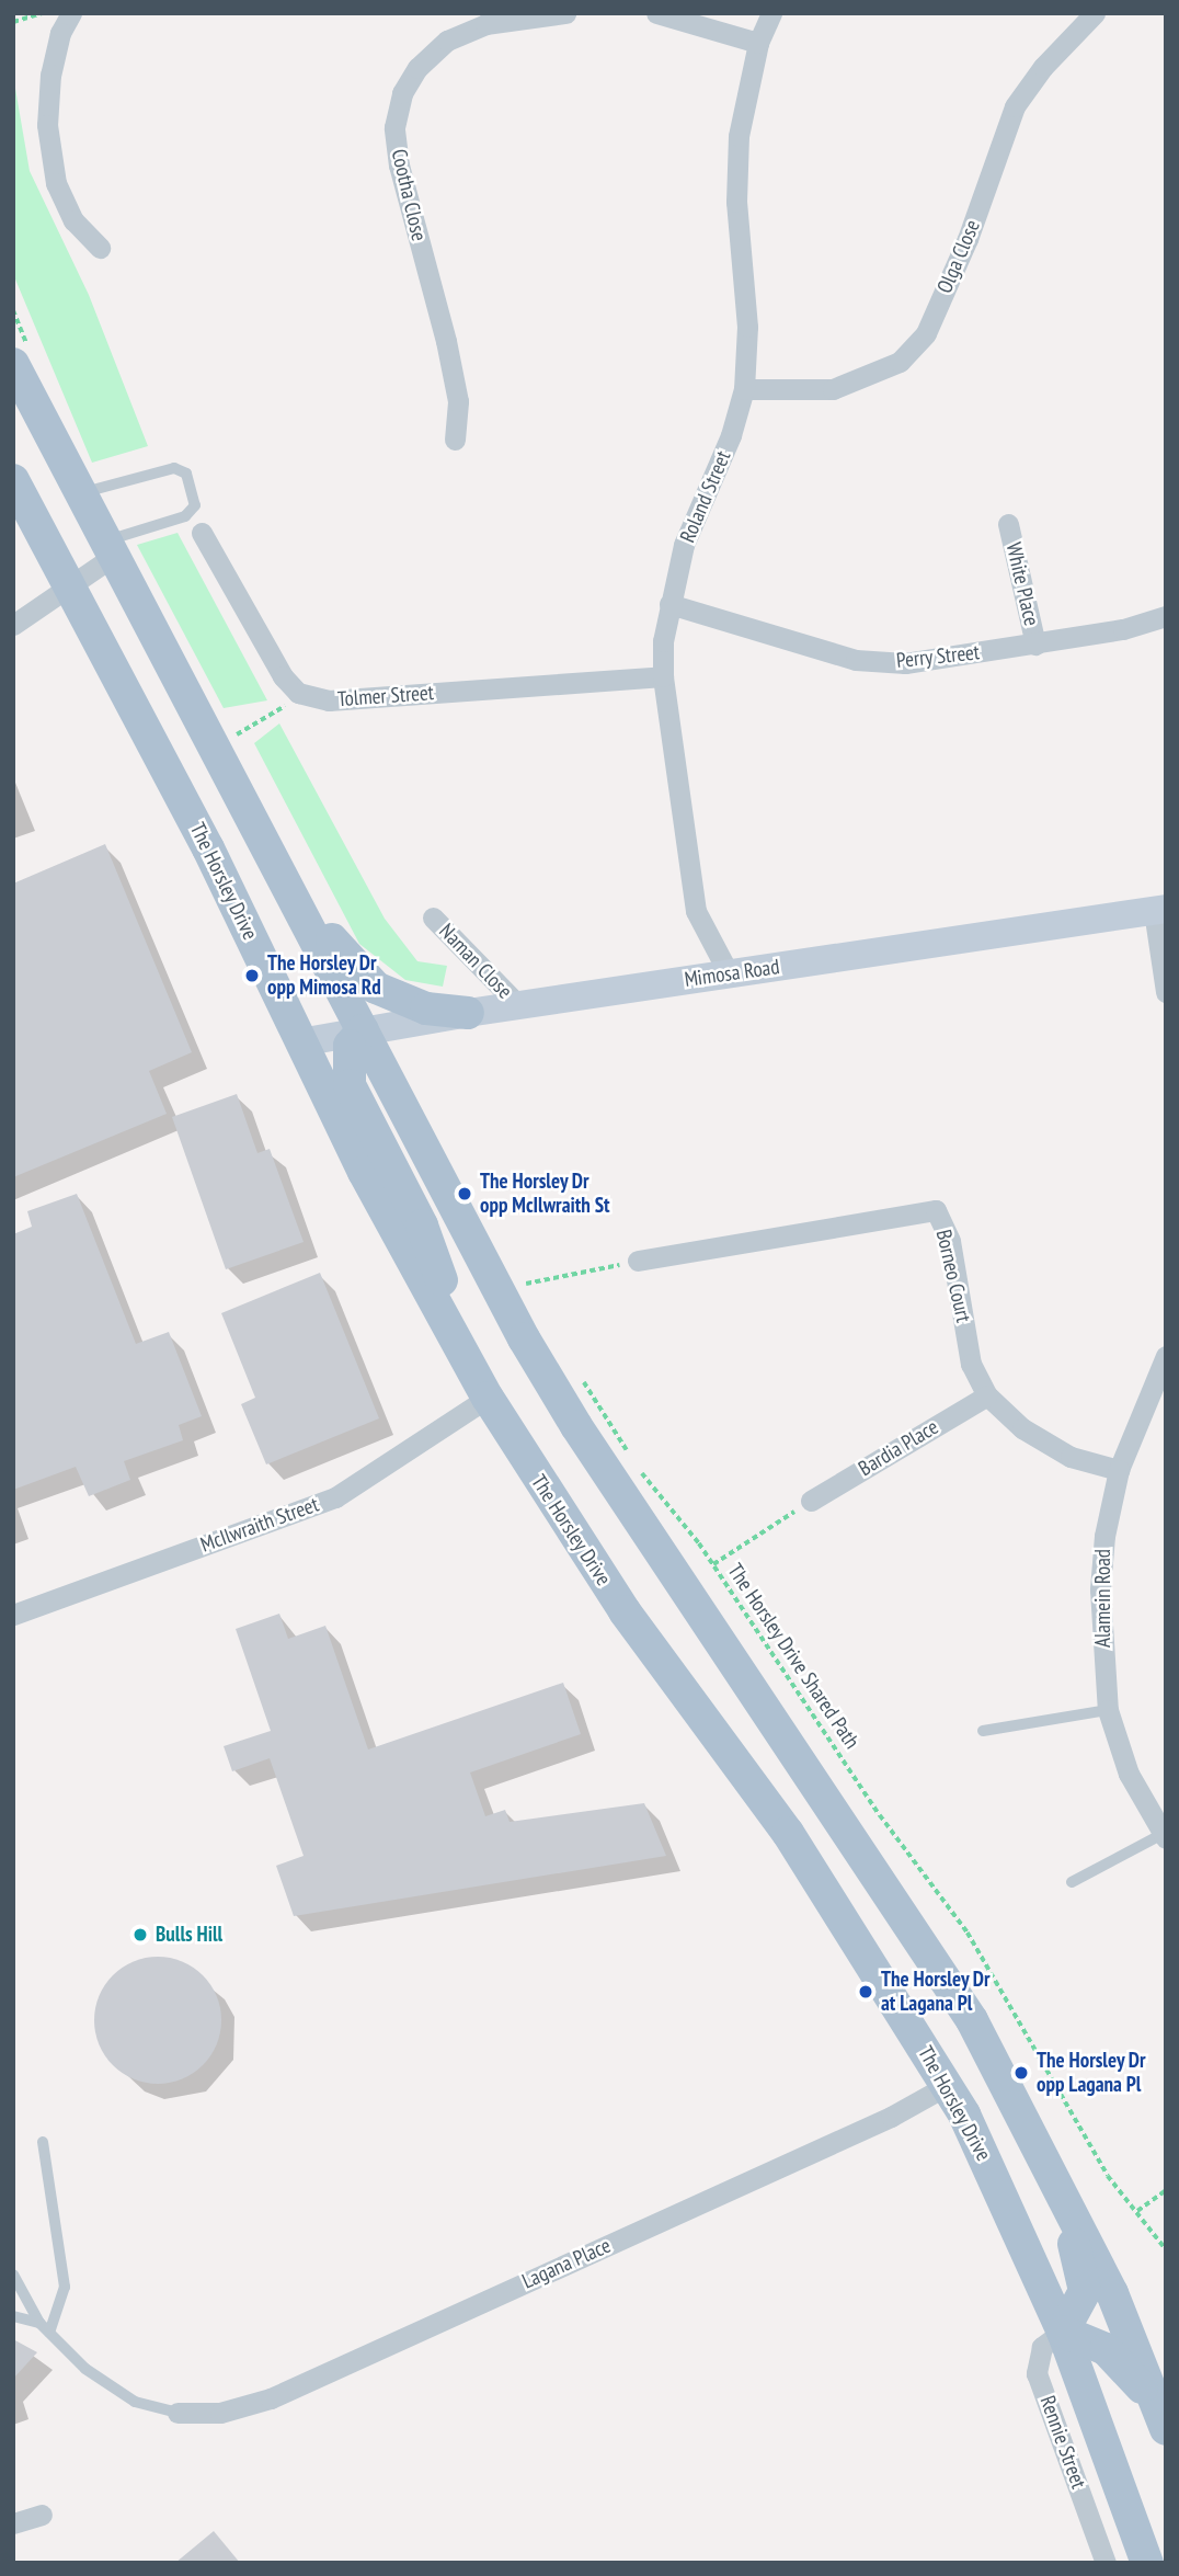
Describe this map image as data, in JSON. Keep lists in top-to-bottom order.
{
  "streets": {
    "main road": ["The Horsley Drive", "Mimosa Road"],
    "street": [
      "Cootha Close",
      "Olga Close",
      "Roland Street",
      "White Place",
      "Perry Street",
      "Tolmer Street",
      "Naman Close",
      "Borneo Court",
      "Bardia Place",
      "McIlwraith Street",
      "Alamein Road",
      "Lagana Place",
      "Rennie Street"
    ],
    "path": ["The Horsley Drive Shared Path"]
  },
  "crossings": [
    ["Olga Close", "Roland Street"],
    ["Roland Street", "Perry Street"],
    ["Roland Street", "Tolmer Street"],
    ["Roland Street", "Mimosa Road"],
    ["White Place", "Perry Street"],
    ["The Horsley Drive", "Mimosa Road"],
    ["The Horsley Drive", "McIlwraith Street"],
    ["The Horsley Drive", "Lagana Place"],
    ["The Horsley Drive", "Rennie Street"],
    ["Naman Close", "Mimosa Road"],
    ["Borneo Court", "Bardia Place"],
    ["Borneo Court", "Alamein Road"]
  ],
  "places": [
    "The Horsley Dr opp Mimosa Rd",
    "The Horsley Dr opp McIlwraith St",
    "Bulls Hill",
    "The Horsley Dr at Lagana Pl",
    "The Horsley Dr opp Lagana Pl"
  ]
}
